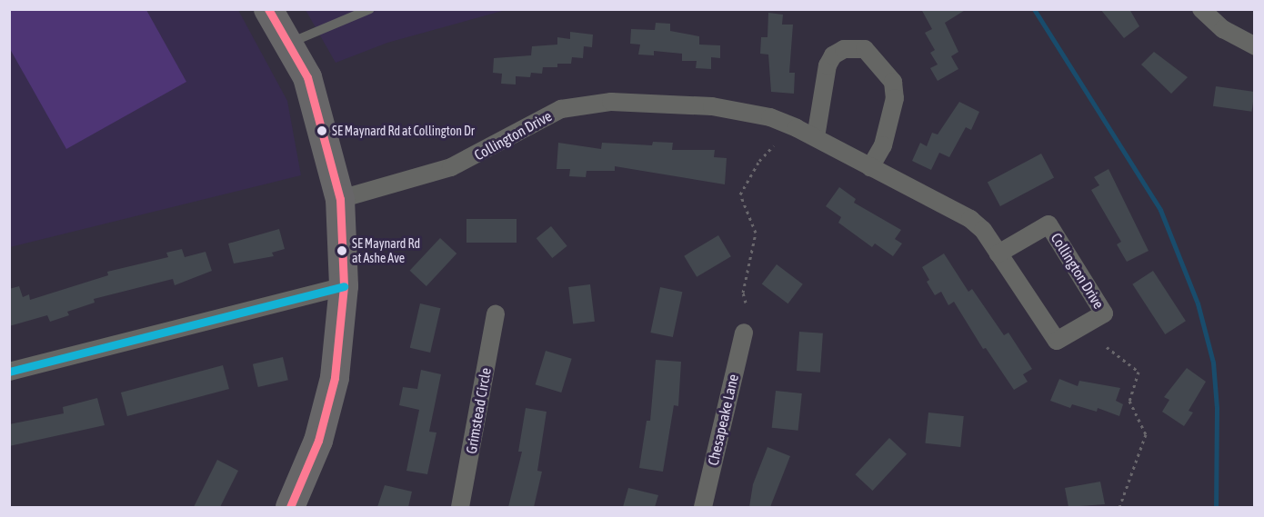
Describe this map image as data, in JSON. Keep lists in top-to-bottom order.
{
  "streets": {
    "street": ["Collington Drive", "Grimstead Circle", "Chesapeake Lane"]
  },
  "places": ["SE Maynard Rd at Collington Dr", "SE Maynard Rd at Ashe Ave"]
}
